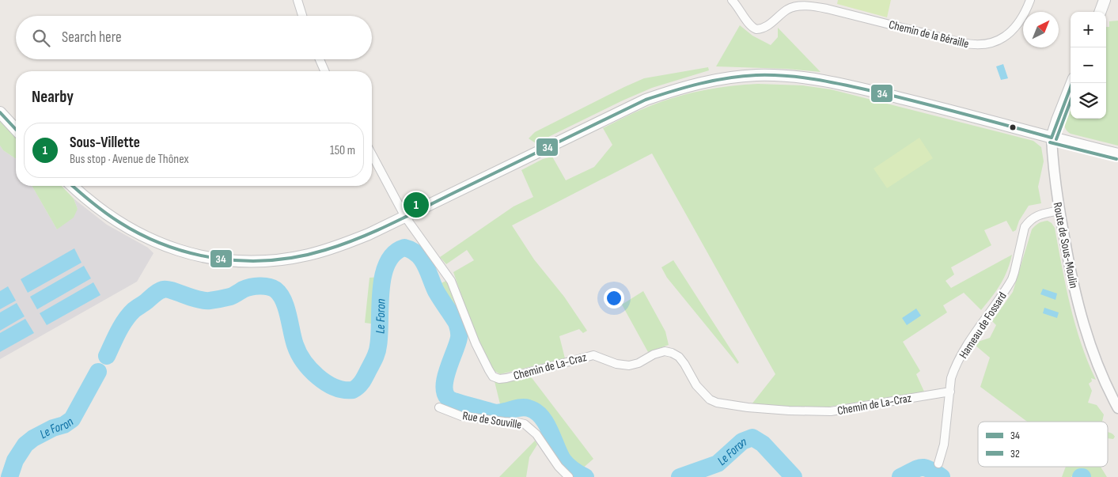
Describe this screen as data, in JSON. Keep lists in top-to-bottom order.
{
  "streets": {
    "main road": ["Route de Sous-Moulin"],
    "street": [
      "Chemin de la Béraille",
      "Hameau de Fossard",
      "Chemin de La-Craz",
      "Rue de Souville"
    ]
  },
  "crossings": [
    ["Route de Sous-Moulin", "Hameau de Fossard"],
    ["Hameau de Fossard", "Chemin de La-Craz"]
  ],
  "water": ["Le Foron"],
  "lines": ["transit line 34", "transit line 32"],
  "legend": ["34", "32"],
  "north": "top right",
  "page": {
    "map_buttons": ["+", "−"],
    "search": "Search here",
    "heading": "Nearby",
    "list": [
      {
        "mark": "1",
        "name": "Sous-Villette",
        "note": "Bus stop · Avenue de Thônex",
        "value": "150 m"
      }
    ],
    "pins": "1"
  }
}
